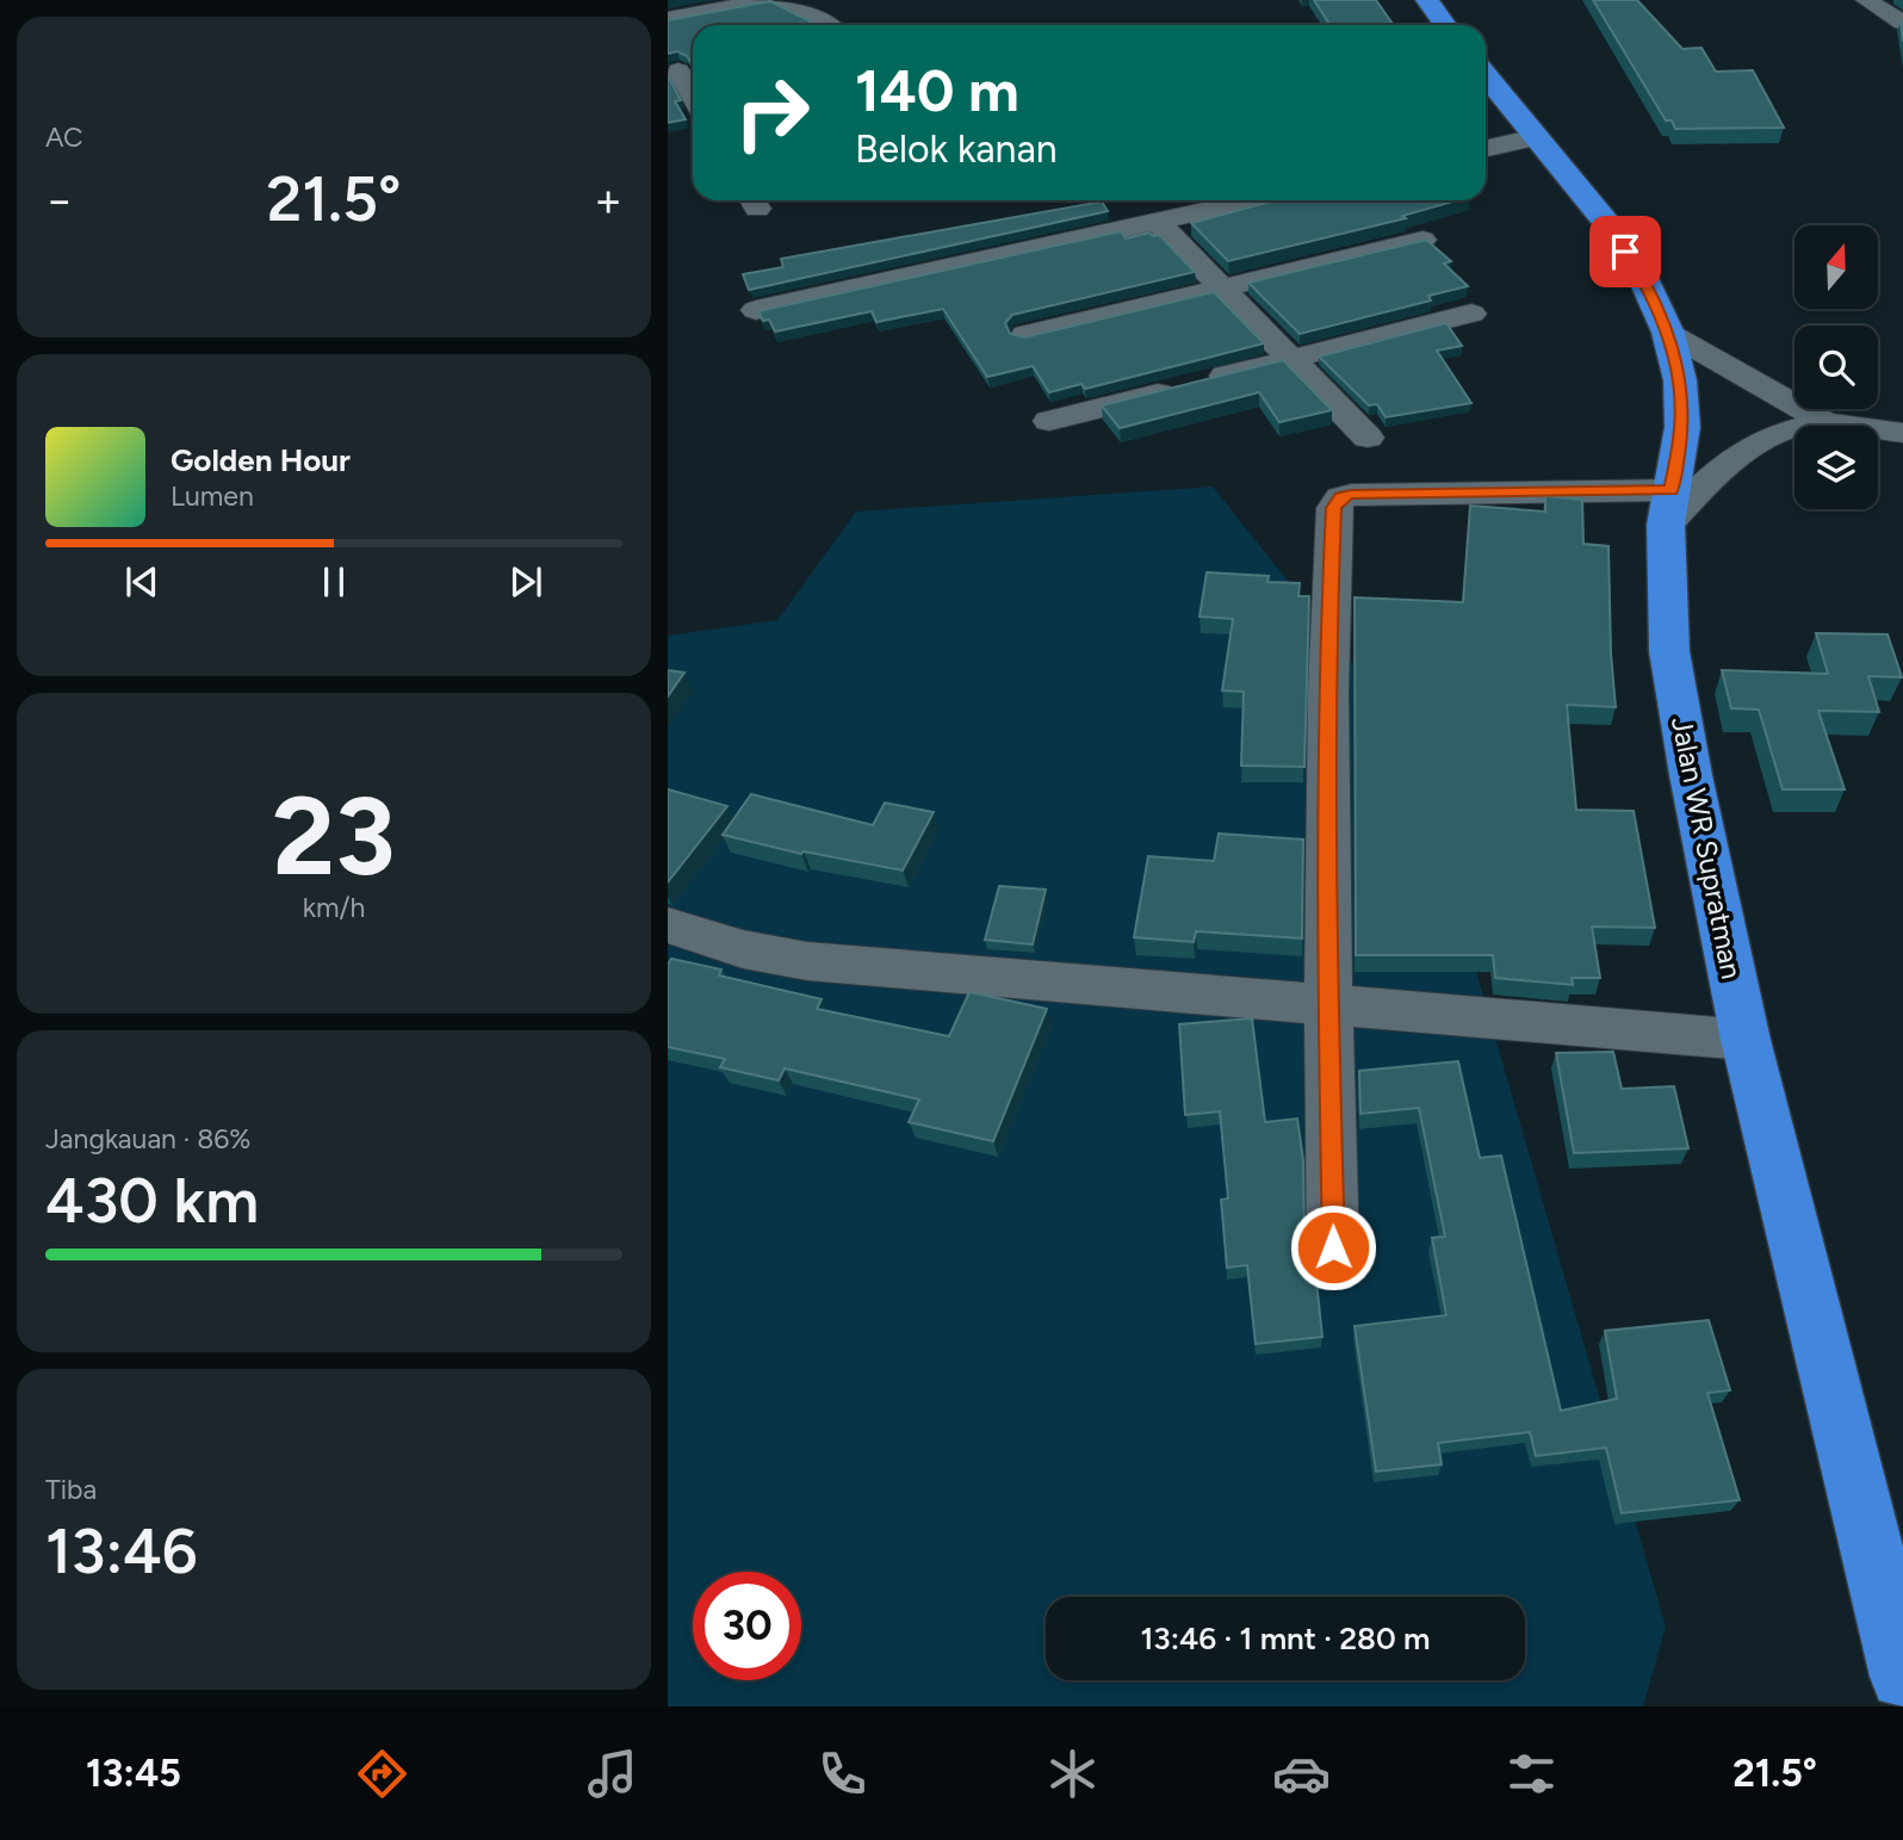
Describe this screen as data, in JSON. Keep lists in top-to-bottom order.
{
  "streets": {
    "highway": ["Jalan WR Supratman"]
  },
  "north": "top",
  "page": {
    "tile": [
      "AC",
      ["23", "km/h"],
      ["Jangkauan · 86%", "430 km"],
      ["Tiba", "13:46"]
    ],
    "turn": ["140 m", "Belok kanan"],
    "heat": ["−", "21.5°", "+"],
    "song": ["Golden Hour", "Lumen"],
    "limit": "30",
    "trip": "13:46 · 1 mnt · 280 m",
    "tabs": ["13:45", "21.5°"]
  }
}
